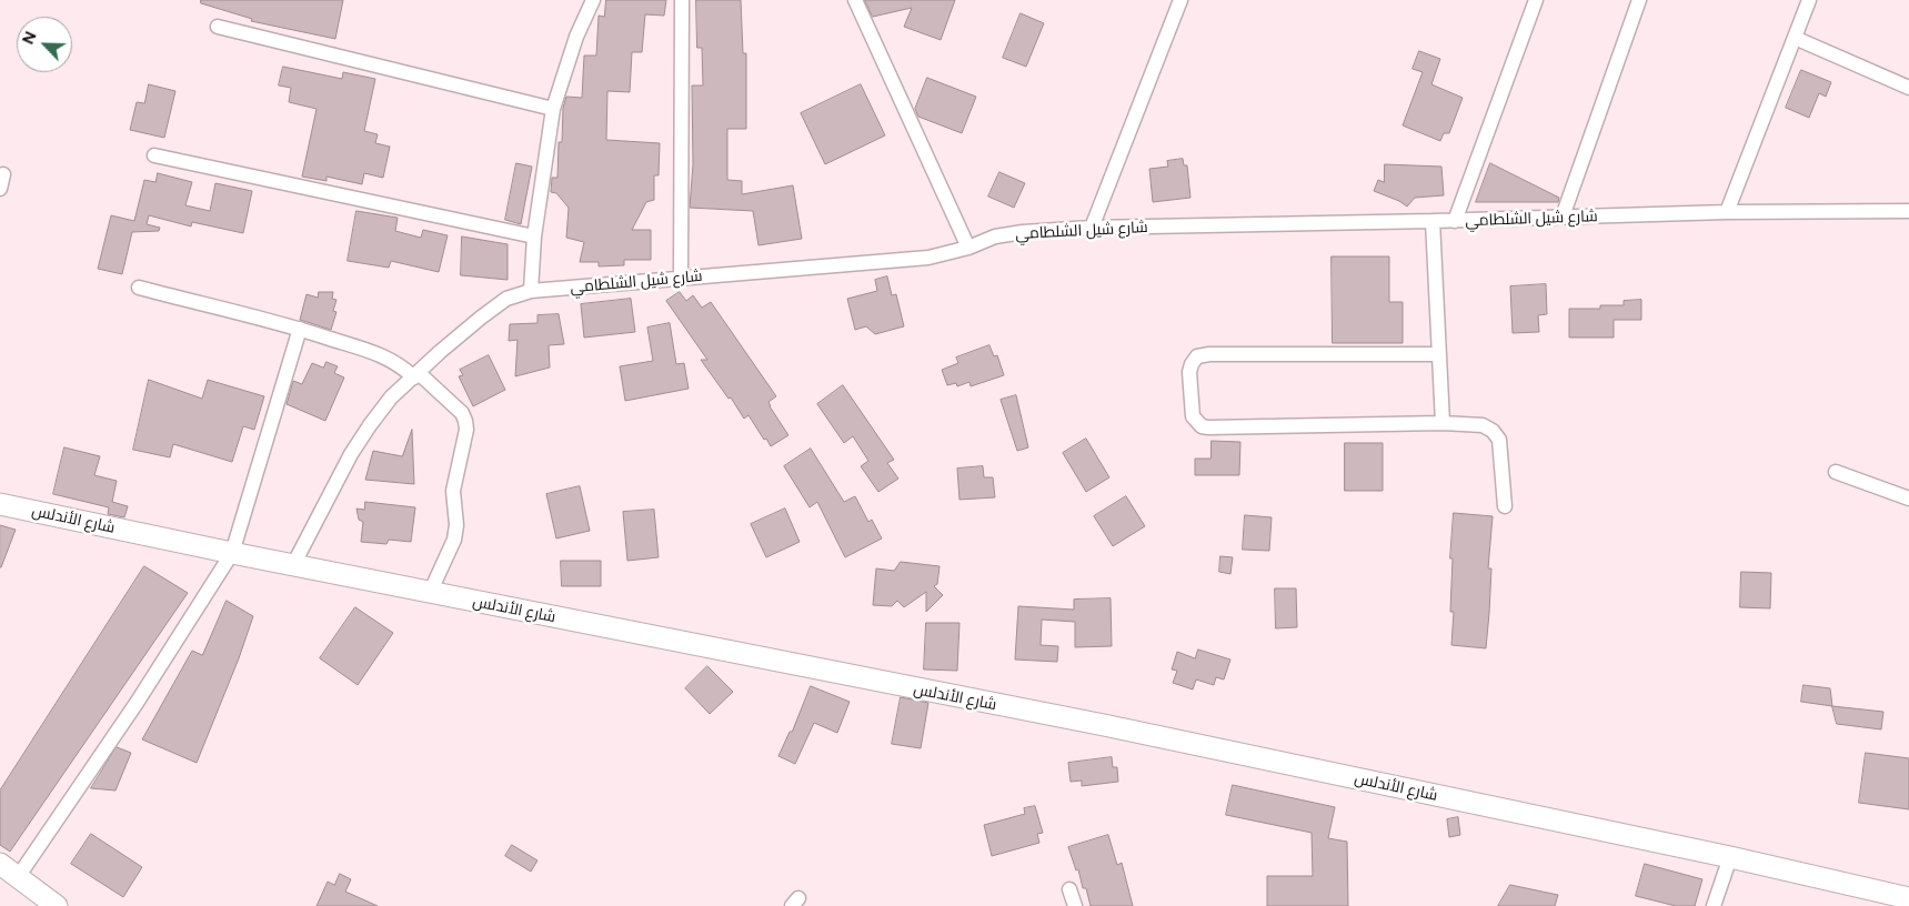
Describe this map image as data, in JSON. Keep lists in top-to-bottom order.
{
  "streets": {
    "main road": ["شارع الأندلس"],
    "street": ["شارع شيل الشلطامي"]
  },
  "crossings": [
    ["شارع شيل الشلطامي", "شارع الأندلس"]
  ],
  "north": "top left"
}
